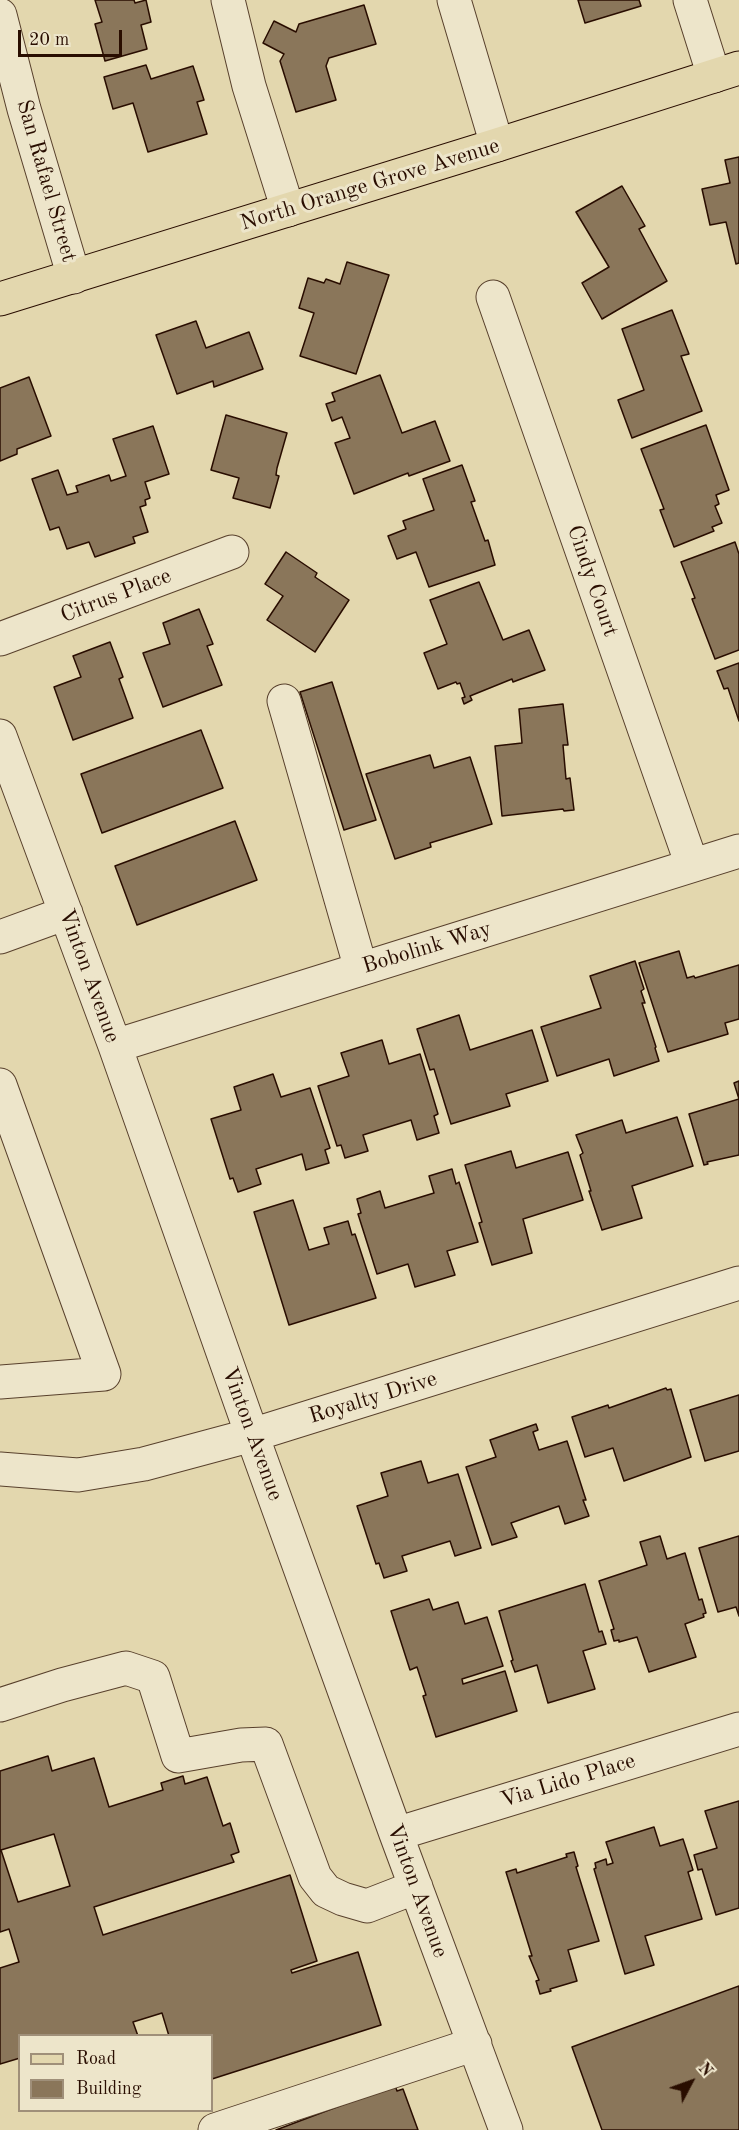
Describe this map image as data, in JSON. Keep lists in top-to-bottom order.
{
  "streets": {
    "main road": ["North Orange Grove Avenue"],
    "street": [
      "San Rafael Street",
      "Cindy Court",
      "Citrus Place",
      "Bobolink Way",
      "Vinton Avenue",
      "Royalty Drive",
      "Via Lido Place"
    ]
  },
  "crossings": [
    ["San Rafael Street", "North Orange Grove Avenue"],
    ["Cindy Court", "Bobolink Way"],
    ["Bobolink Way", "Vinton Avenue"],
    ["Vinton Avenue", "Royalty Drive"],
    ["Vinton Avenue", "Via Lido Place"]
  ],
  "legend": ["Road", "Building"],
  "scale_bar": "20 m",
  "north": "top right"
}
